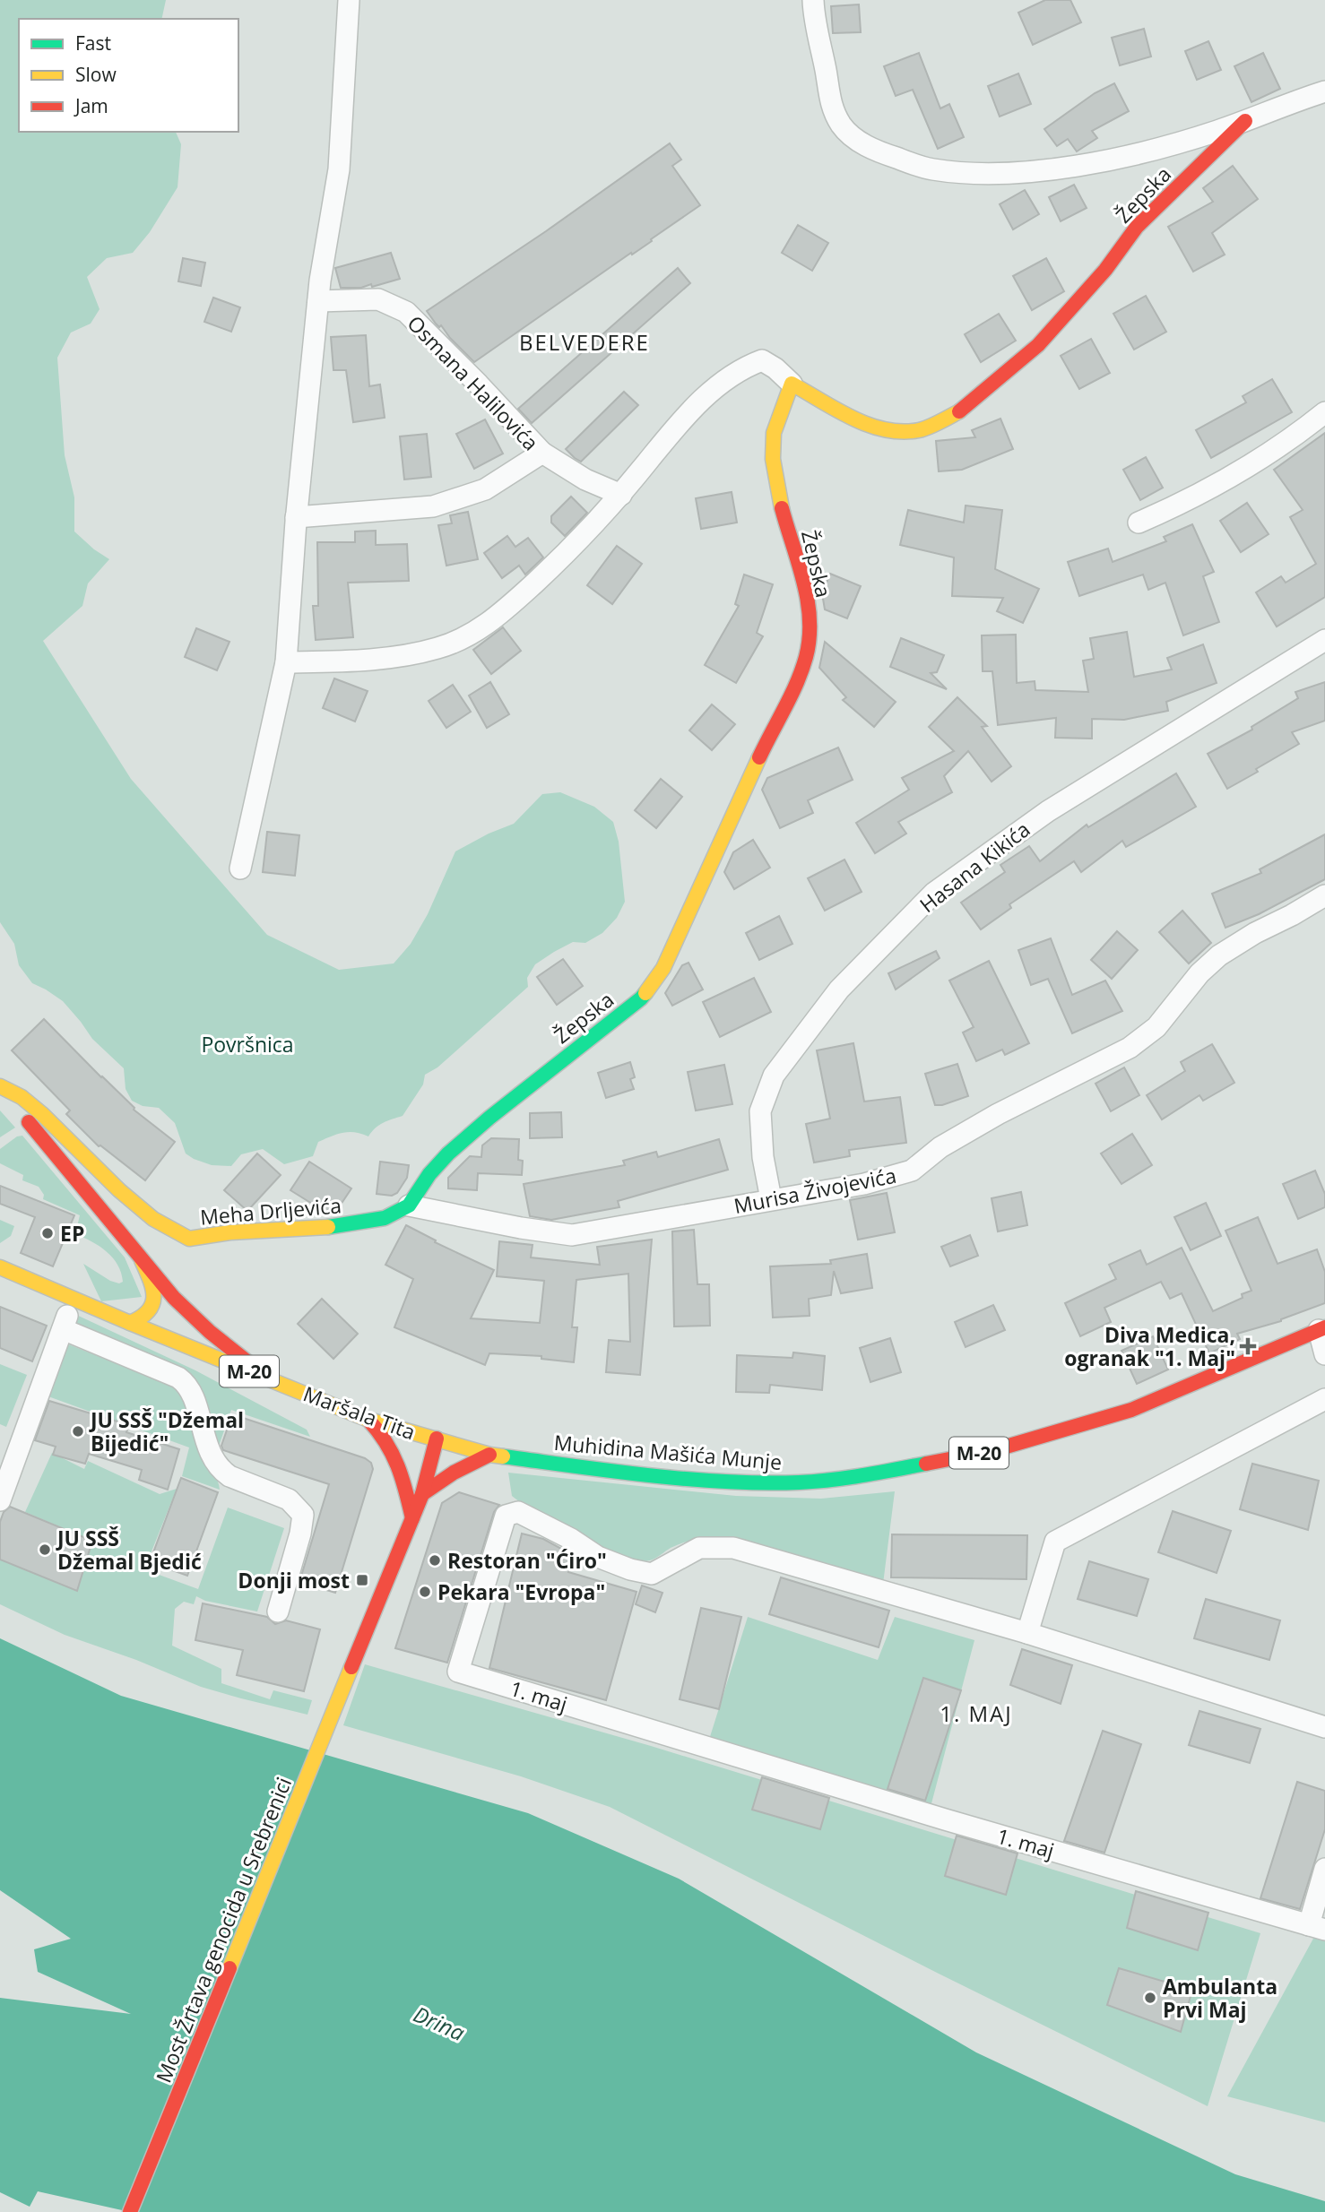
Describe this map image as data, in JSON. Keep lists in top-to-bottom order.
{
  "streets": {
    "main road": [
      "Žepska",
      "Meha Drljevića",
      "M-20",
      "Maršala Tita",
      "Muhidina Mašića Munje",
      "Most Žrtava genocida u Srebrenici"
    ],
    "street": [
      "Osmana Halilovića",
      "Hasana Kikića",
      "Murisa Živojevića",
      "1. maj"
    ]
  },
  "crossings": [
    ["Žepska", "Murisa Živojevića"],
    ["Žepska", "Meha Drljevića"],
    ["Hasana Kikića", "Murisa Živojevića"],
    ["Murisa Živojevića", "Meha Drljevića"],
    ["Meha Drljevića", "Maršala Tita"],
    ["Maršala Tita", "Muhidina Mašića Munje"],
    ["Maršala Tita", "Most Žrtava genocida u Srebrenici"],
    ["Muhidina Mašića Munje", "Most Žrtava genocida u Srebrenici"]
  ],
  "districts": ["BELVEDERE", "1. MAJ"],
  "water": ["Drina"],
  "parks": ["Površnica"],
  "places": {
    "other": [
      "EP",
      "JU SSŠ \"Džemal Bijedić\"",
      "JU SSŠ Džemal Bjedić",
      "Restoran \"Ćiro\"",
      "Pekara \"Evropa\"",
      "Ambulanta Prvi Maj"
    ],
    "health": ["Diva Medica, ogranak \"1. Maj\""],
    "transit": ["Donji most"]
  },
  "legend": ["Fast", "Slow", "Jam"]
}
